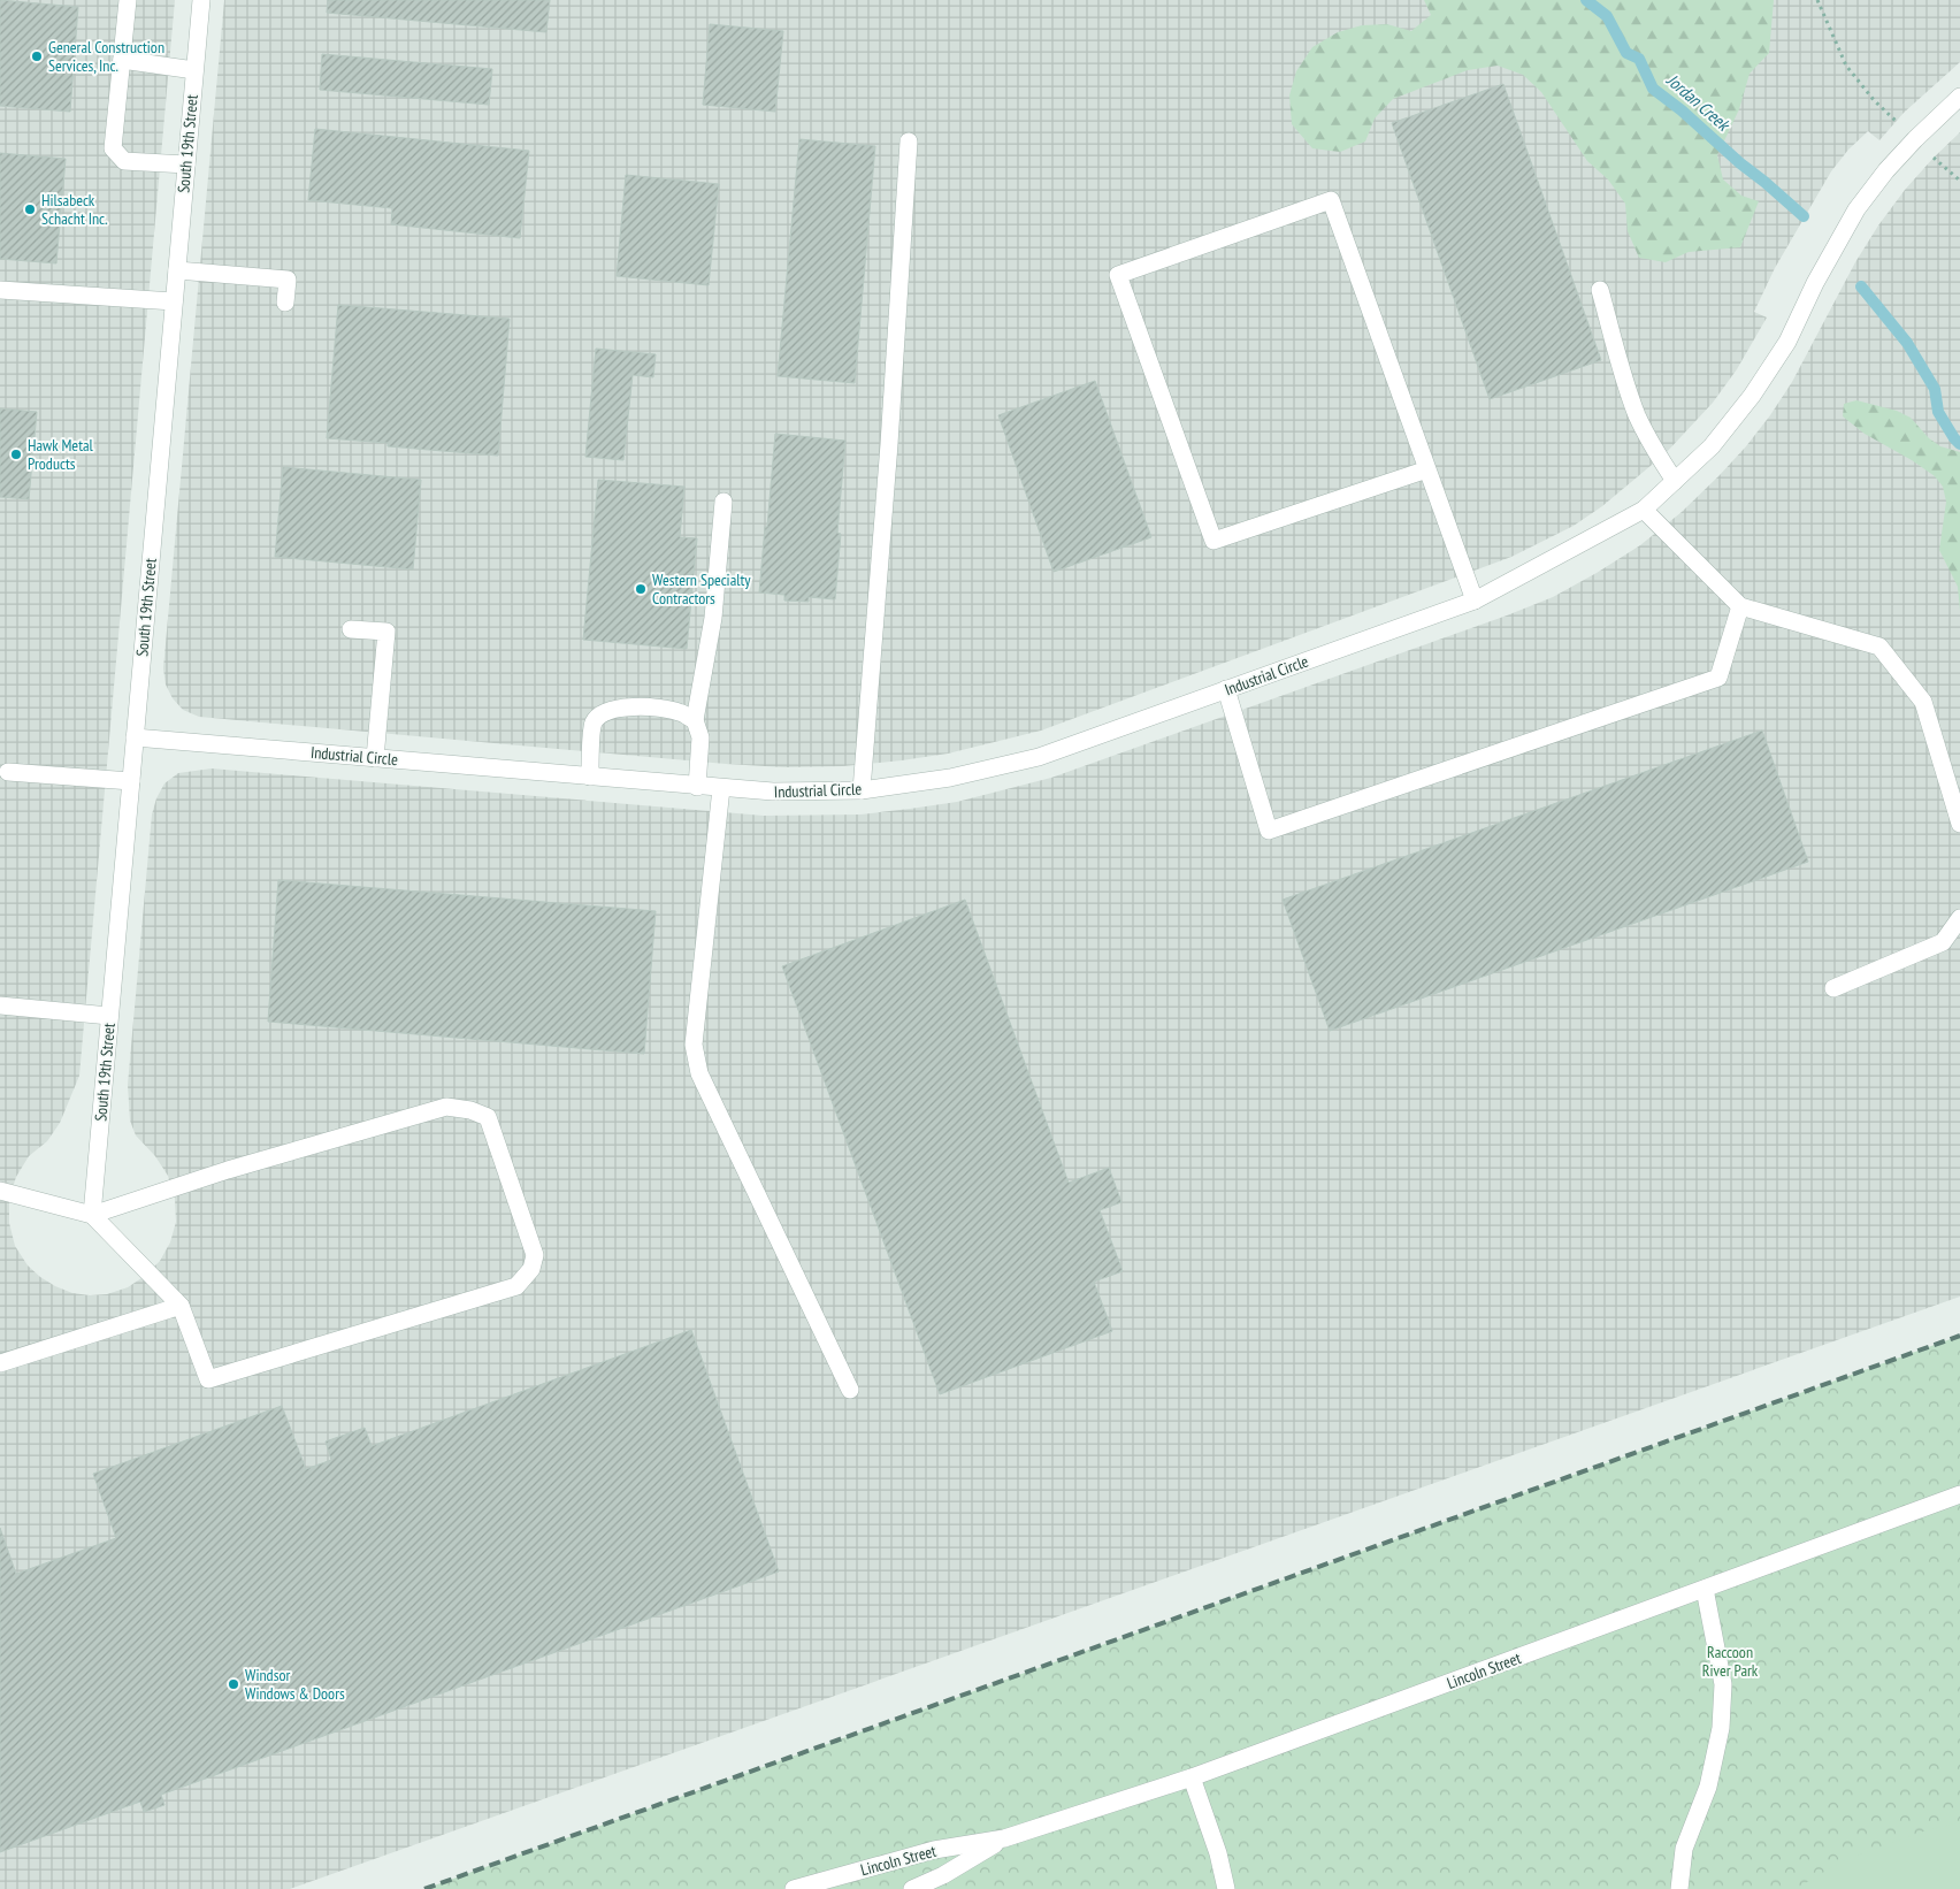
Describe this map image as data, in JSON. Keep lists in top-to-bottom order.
{
  "streets": {
    "street": ["South 19th Street", "Industrial Circle", "Lincoln Street"]
  },
  "crossings": [
    ["South 19th Street", "Industrial Circle"]
  ],
  "water": ["Jordan Creek"],
  "parks": ["Raccoon River Park"],
  "places": [
    "General Construction Services, Inc.",
    "Hilsabeck Schacht Inc.",
    "Hawk Metal Products",
    "Western Specialty Contractors",
    "Windsor Windows & Doors"
  ]
}
